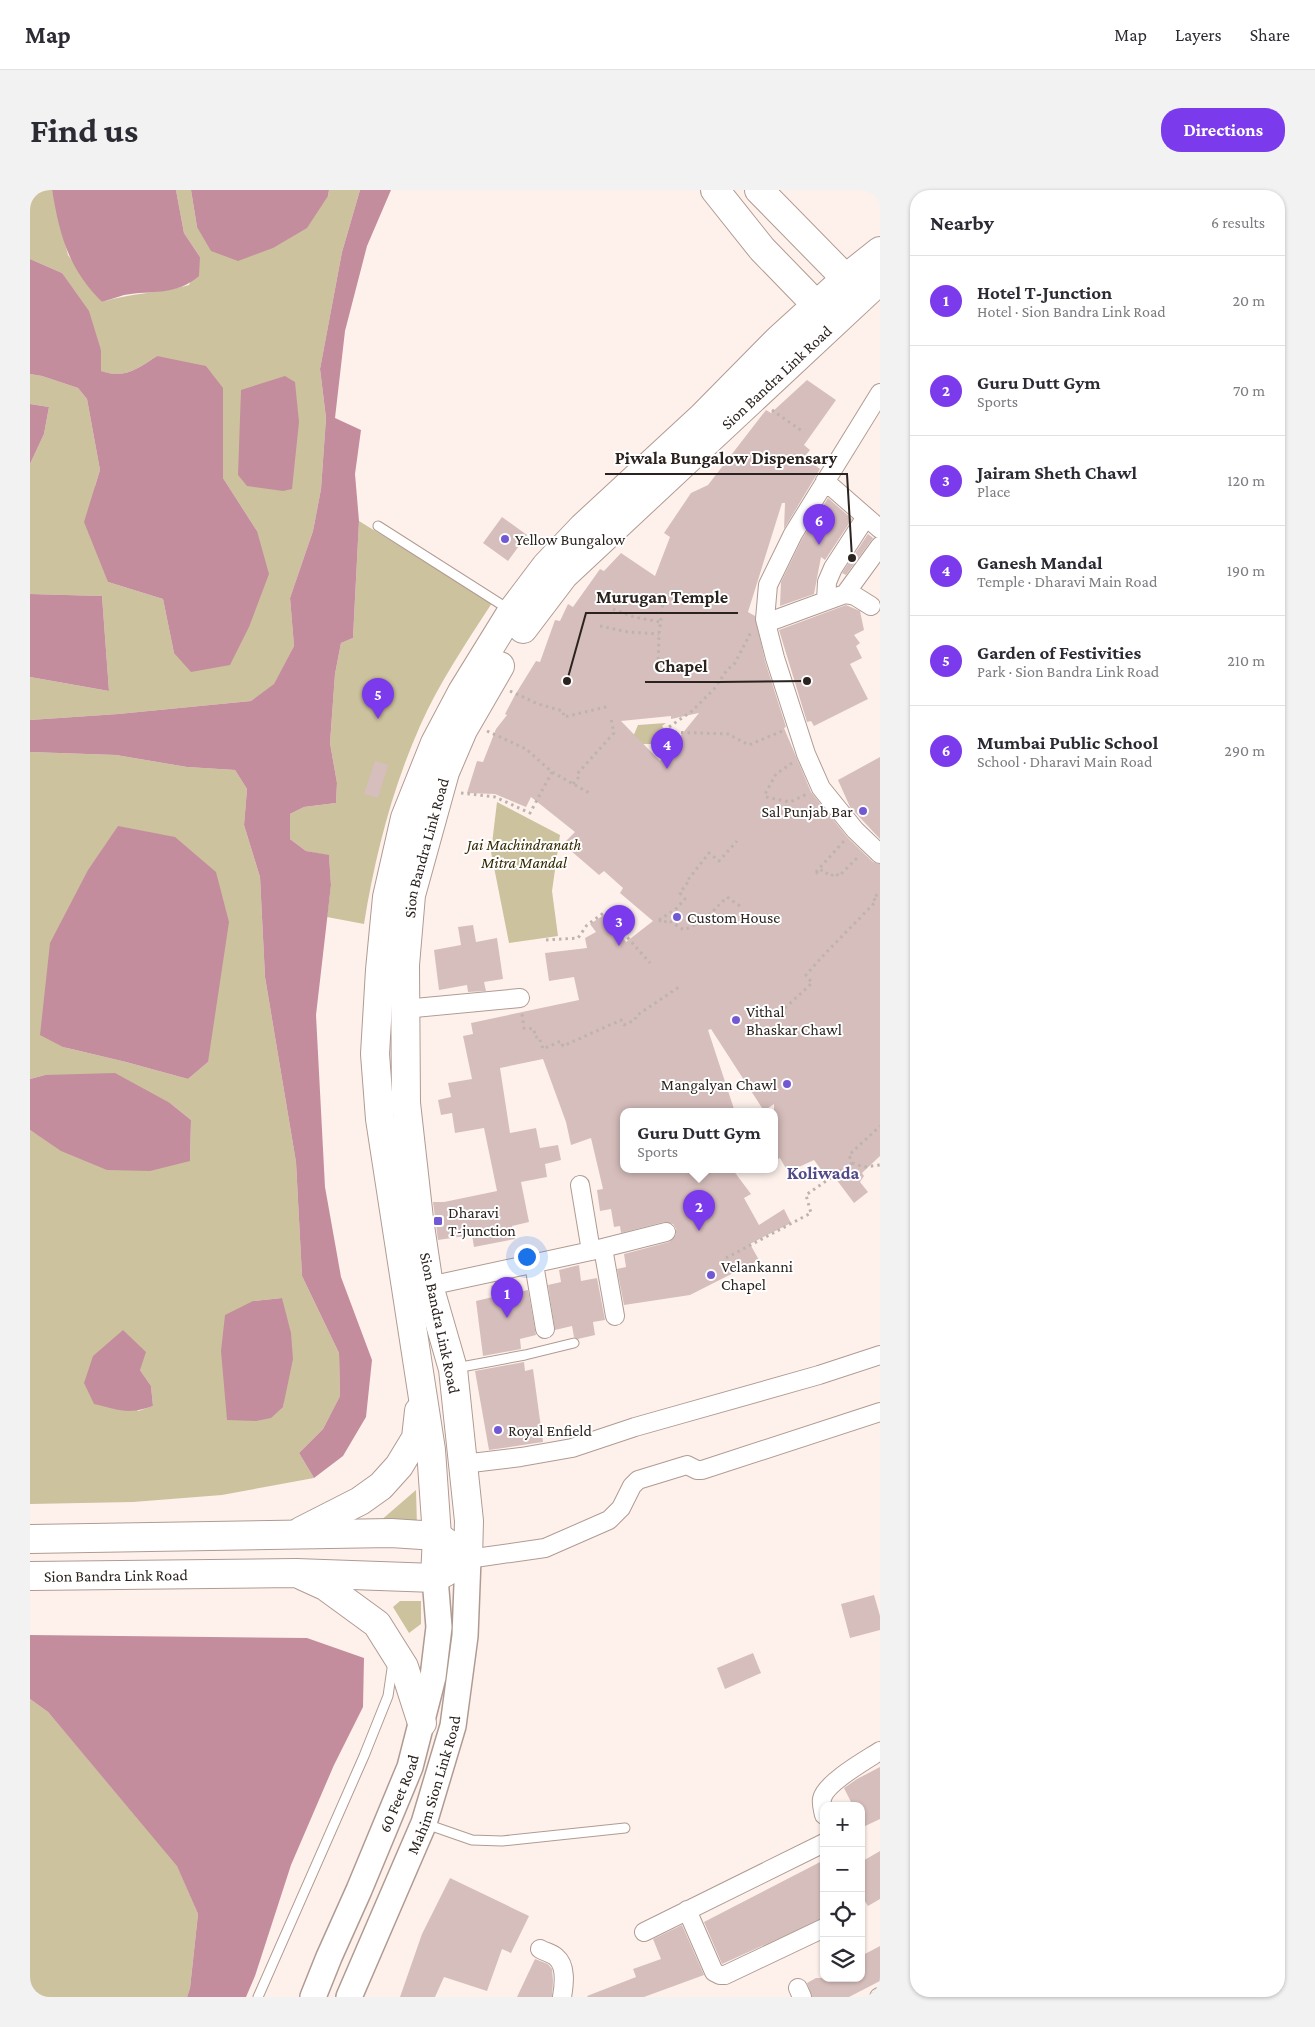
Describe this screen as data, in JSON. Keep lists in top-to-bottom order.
{
  "streets": {
    "main road": ["Sion Bandra Link Road", "Mahim Sion Link Road", "60 Feet Road"]
  },
  "crossings": [
    ["Sion Bandra Link Road", "Mahim Sion Link Road"],
    ["Sion Bandra Link Road", "60 Feet Road"]
  ],
  "districts": ["Koliwada"],
  "parks": ["Jai Machindranath Mitra Mandal"],
  "places": {
    "other": [
      "Yellow Bungalow",
      "Piwala Bungalow Dispensary",
      "Murugan Temple",
      "Chapel",
      "Sal Punjab Bar",
      "Custom House",
      "Vithal Bhaskar Chawl",
      "Mangalyan Chawl",
      "Velankanni Chapel",
      "Royal Enfield"
    ],
    "transit": ["Dharavi T-junction"]
  },
  "page": {
    "header": "Map",
    "nav": ["Map", "Layers", "Share"],
    "buttons": "Directions",
    "title": "Find us",
    "heading": ["Nearby", "6 results"],
    "list": [
      {
        "mark": "1",
        "name": "Hotel T-Junction",
        "note": "Hotel · Sion Bandra Link Road",
        "value": "20 m"
      },
      {
        "mark": "2",
        "name": "Guru Dutt Gym",
        "note": "Sports",
        "value": "70 m"
      },
      {
        "mark": "3",
        "name": "Jairam Sheth Chawl",
        "note": "Place",
        "value": "120 m"
      },
      {
        "mark": "4",
        "name": "Ganesh Mandal",
        "note": "Temple · Dharavi Main Road",
        "value": "190 m"
      },
      {
        "mark": "5",
        "name": "Garden of Festivities",
        "note": "Park · Sion Bandra Link Road",
        "value": "210 m"
      },
      {
        "mark": "6",
        "name": "Mumbai Public School",
        "note": "School · Dharavi Main Road",
        "value": "290 m"
      }
    ],
    "pins": [
      "6",
      "5",
      "4",
      "3",
      "2",
      "1"
    ],
    "popup": ["Guru Dutt Gym", "Sports"],
    "map_buttons": ["+", "−"]
  }
}
